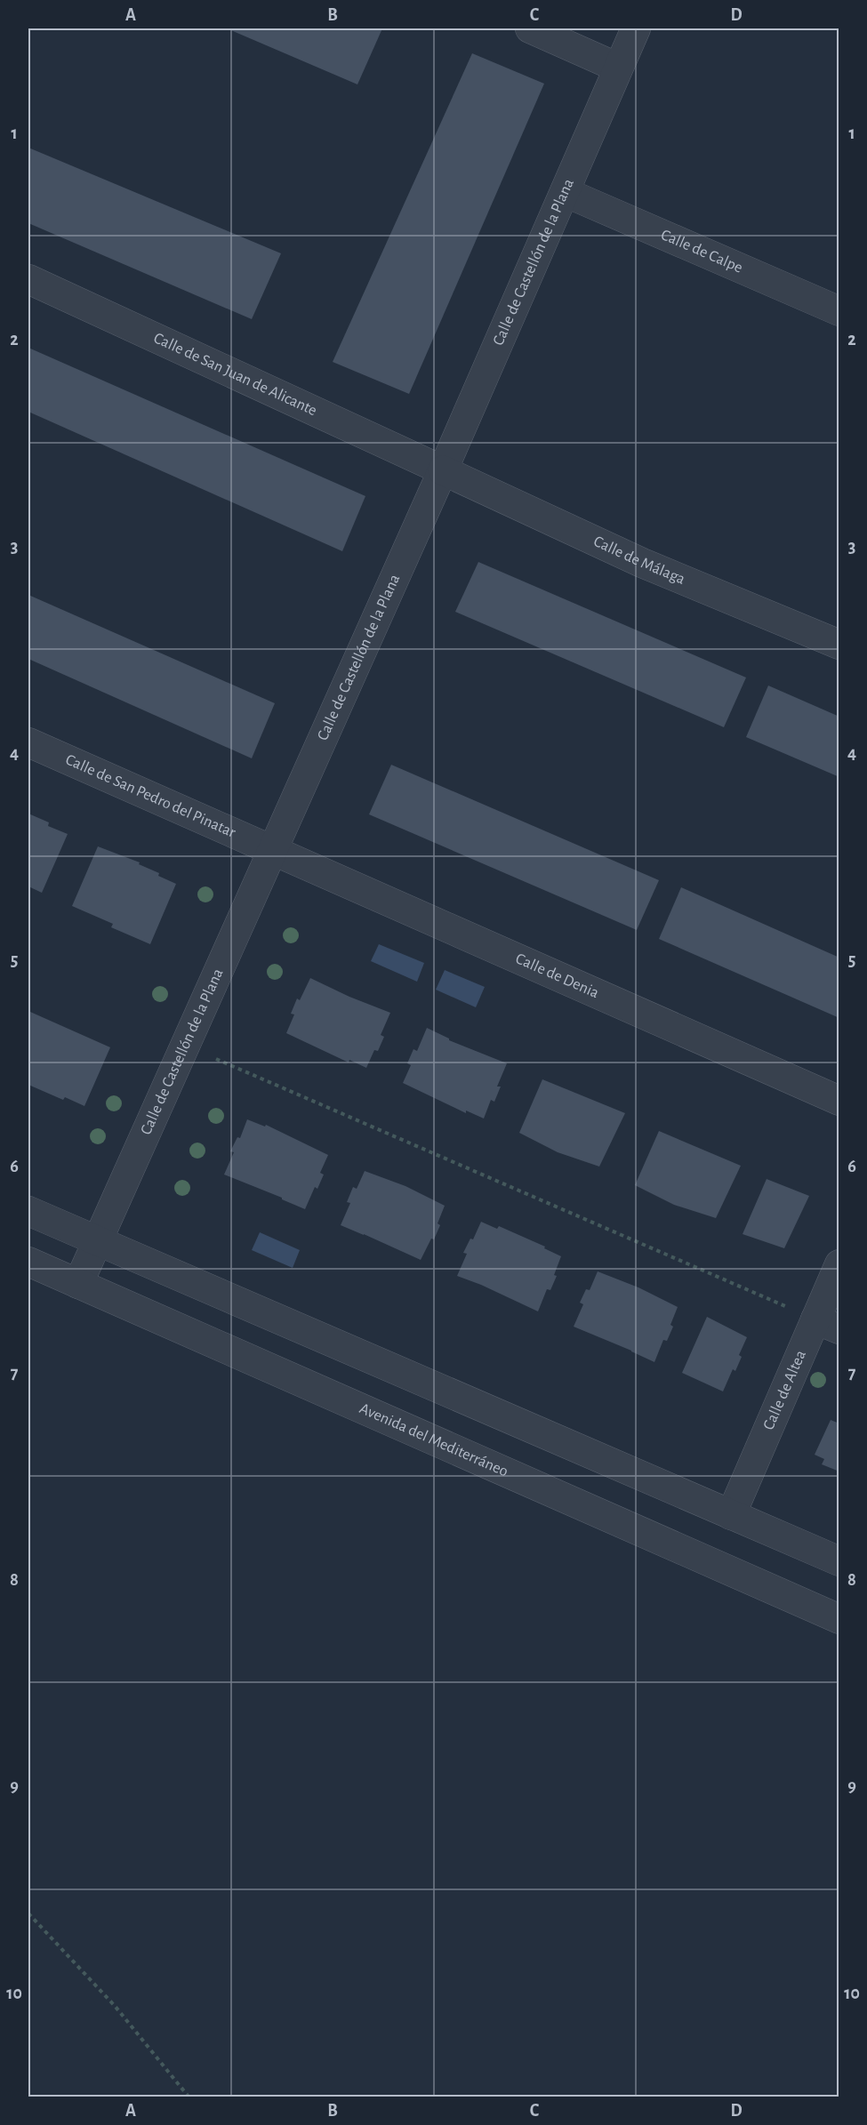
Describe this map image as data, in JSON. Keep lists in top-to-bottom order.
{
  "streets": {
    "street": [
      "Calle de Calpe",
      "Calle de Castellón de la Plana",
      "Calle de San Juan de Alicante",
      "Calle de Málaga",
      "Calle de San Pedro del Pinatar",
      "Calle de Denia",
      "Calle de Altea",
      "Avenida del Mediterráneo"
    ]
  },
  "crossings": [
    ["Calle de Calpe", "Calle de Castellón de la Plana"],
    ["Calle de Castellón de la Plana", "Calle de San Juan de Alicante"],
    ["Calle de Castellón de la Plana", "Calle de Málaga"],
    ["Calle de Castellón de la Plana", "Calle de San Pedro del Pinatar"],
    ["Calle de Castellón de la Plana", "Calle de Denia"],
    ["Calle de Castellón de la Plana", "Avenida del Mediterráneo"],
    ["Calle de San Juan de Alicante", "Calle de Málaga"],
    ["Calle de San Pedro del Pinatar", "Calle de Denia"]
  ],
  "grid": {
    "columns": [
      "A",
      "B",
      "C",
      "D"
    ],
    "rows": [
      "1",
      "2",
      "3",
      "4",
      "5",
      "6",
      "7",
      "8",
      "9",
      "10"
    ]
  }
}
